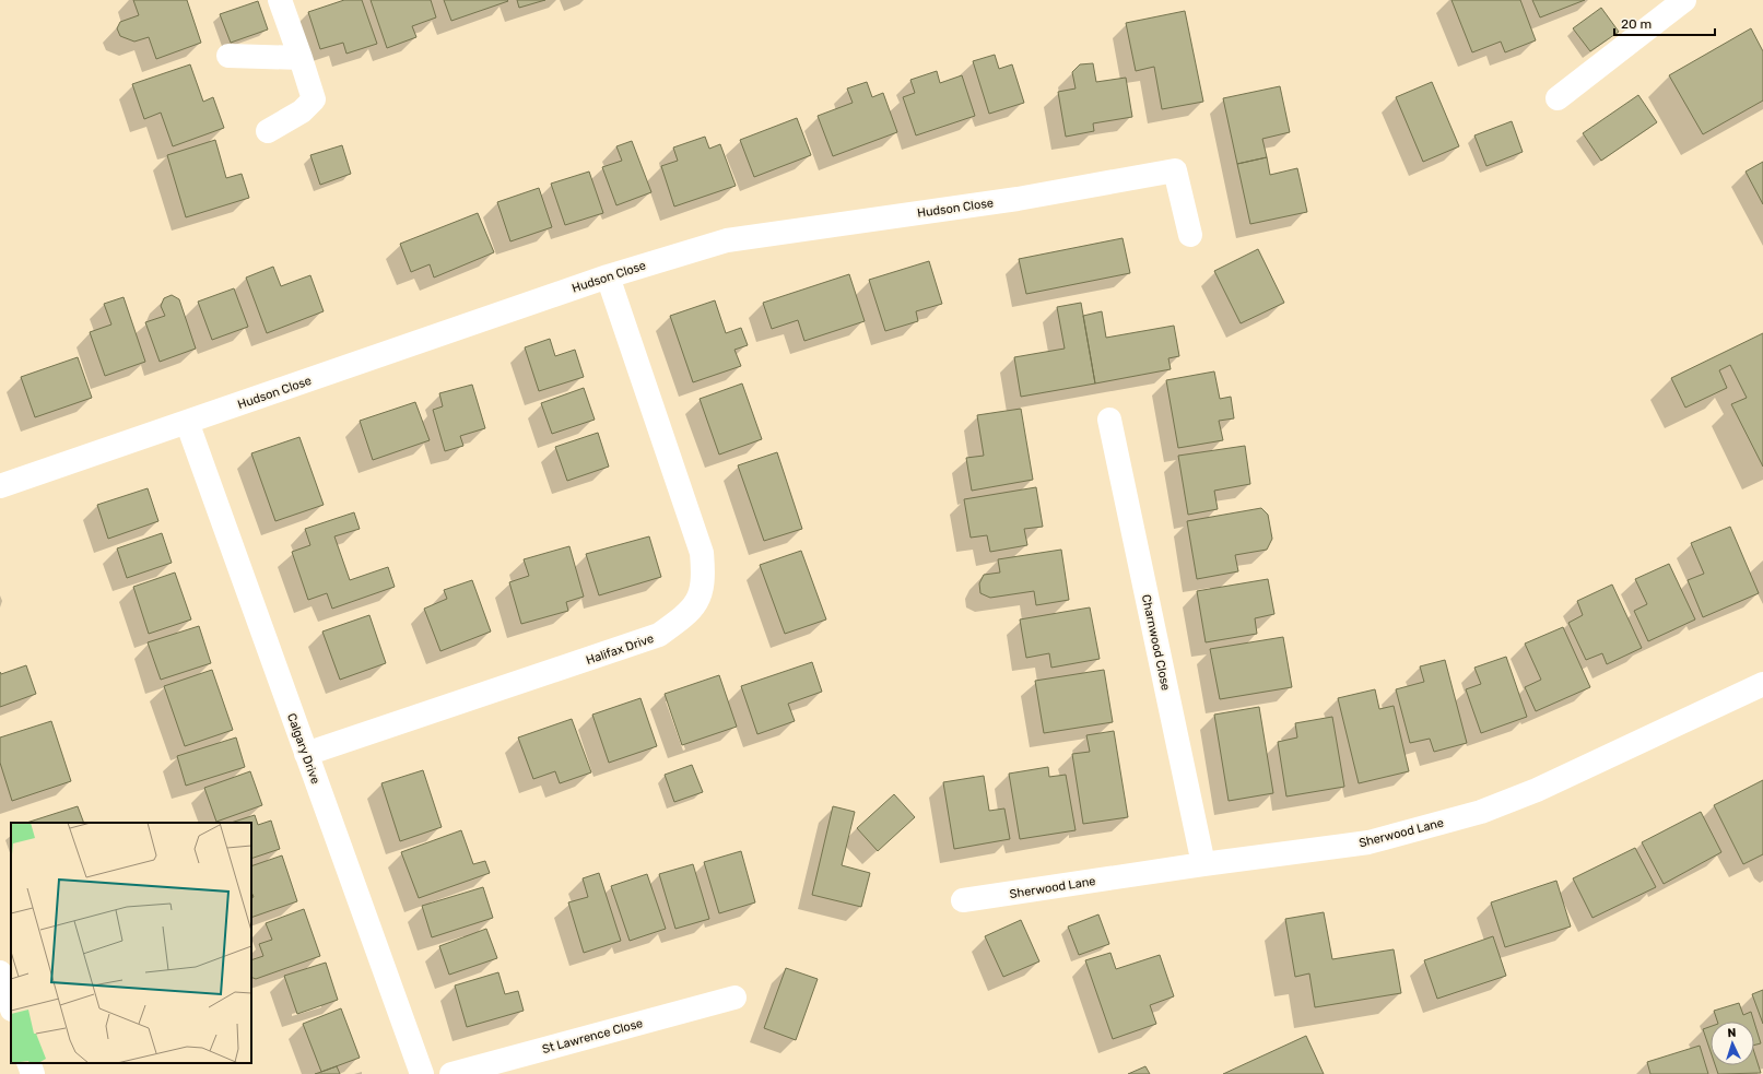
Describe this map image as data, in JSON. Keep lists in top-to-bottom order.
{
  "streets": {
    "street": [
      "Hudson Close",
      "Charnwood Close",
      "Halifax Drive",
      "Calgary Drive",
      "Sherwood Lane",
      "St Lawrence Close"
    ]
  },
  "crossings": [
    ["Hudson Close", "Halifax Drive"],
    ["Hudson Close", "Calgary Drive"],
    ["Charnwood Close", "Sherwood Lane"],
    ["Halifax Drive", "Calgary Drive"]
  ],
  "scale_bar": "20 m",
  "north": "top"
}
